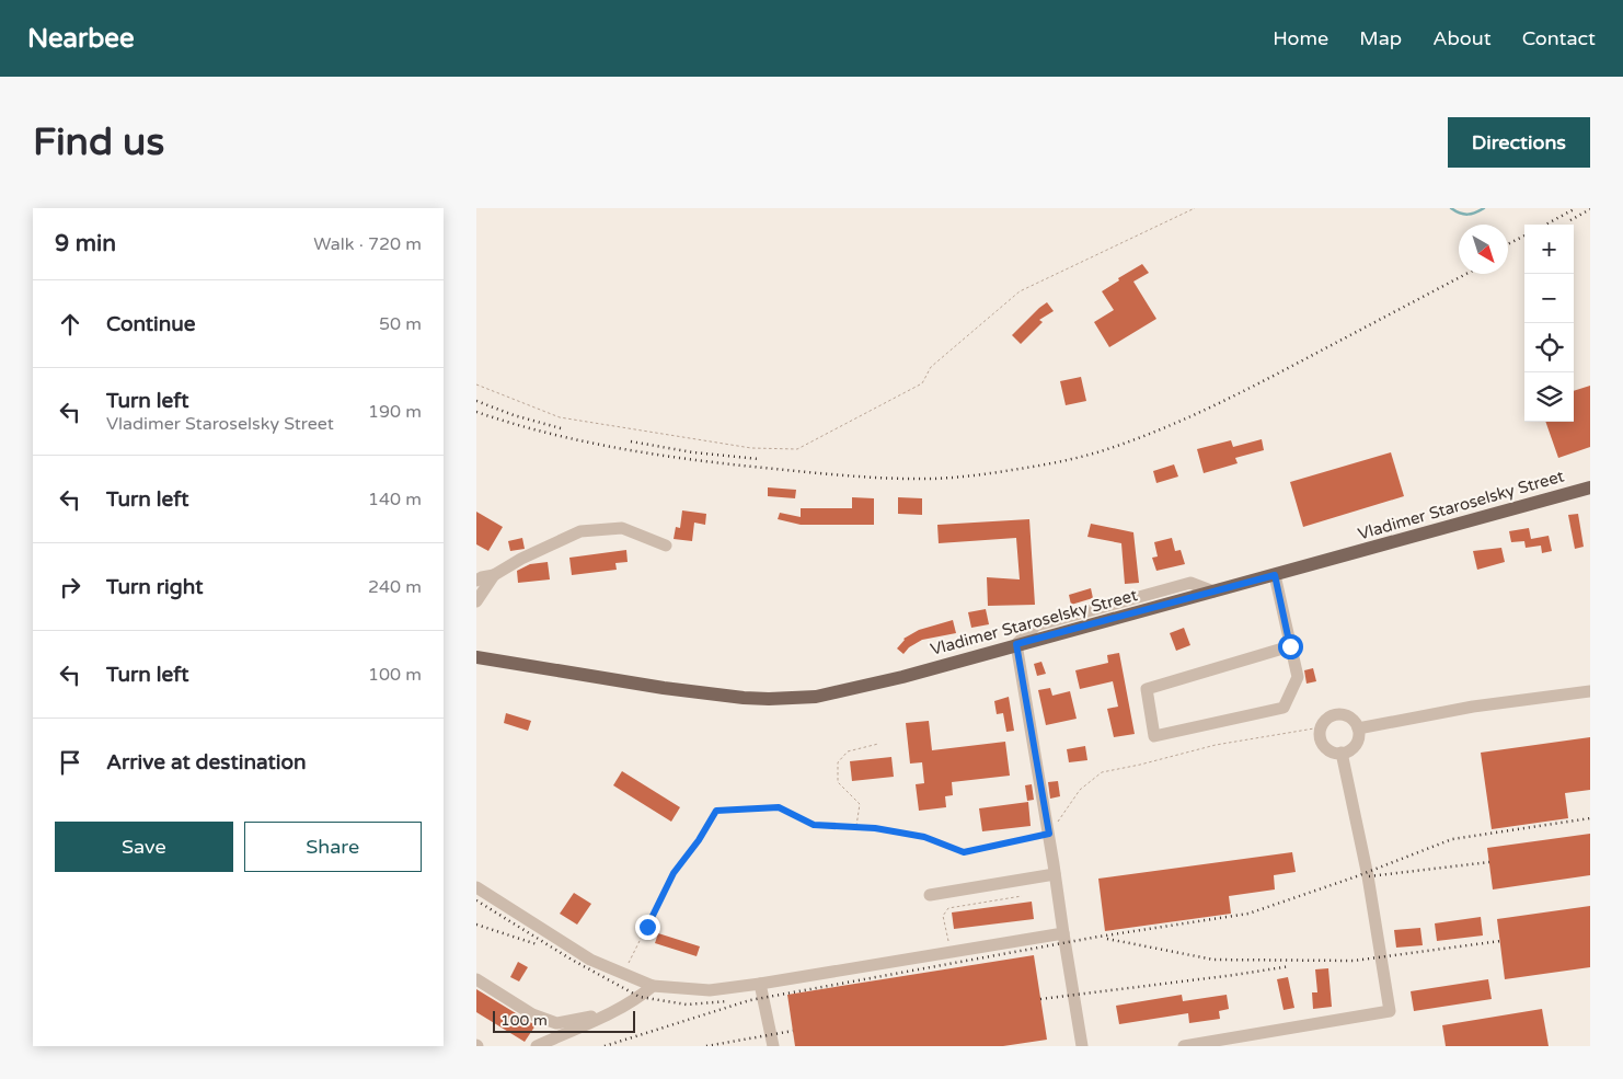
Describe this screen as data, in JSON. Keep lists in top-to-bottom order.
{
  "streets": {
    "main road": ["Vladimer Staroselsky Street"]
  },
  "scale_bar": "100 m",
  "north": "bottom right",
  "page": {
    "header": "Nearbee",
    "nav": [
      "Home",
      "Map",
      "About",
      "Contact"
    ],
    "buttons": [
      "Directions",
      ["Save", "Share"]
    ],
    "title": "Find us",
    "heading": ["9 min", "Walk · 720 m"],
    "map_buttons": ["+", "−"],
    "list": [
      ["Continue", "50 m"],
      ["Turn left", "Vladimer Staroselsky Street", "190 m"],
      ["Turn left", "140 m"],
      ["Turn right", "240 m"],
      ["Turn left", "100 m"],
      "Arrive at destination"
    ],
    "scale": "100 m"
  }
}
